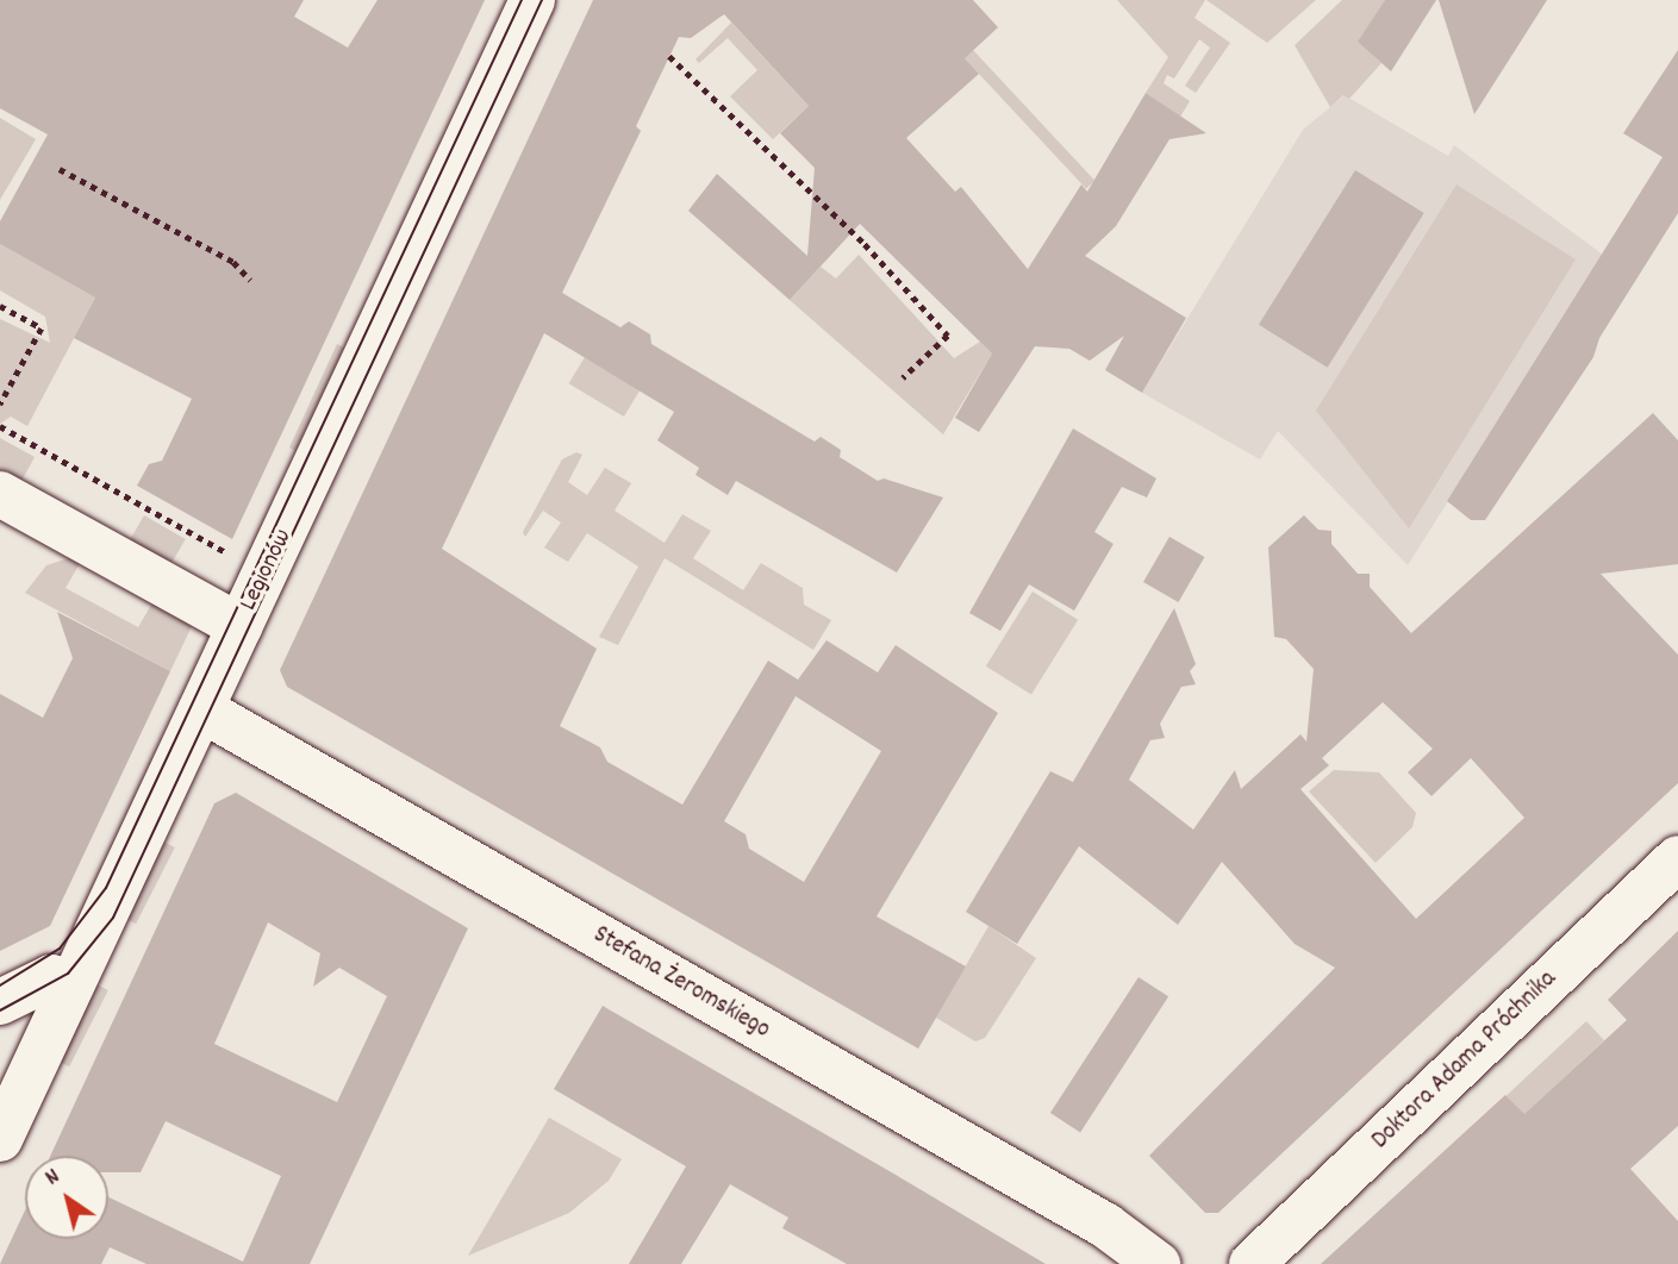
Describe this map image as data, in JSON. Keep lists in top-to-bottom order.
{
  "streets": {
    "street": ["Legionów", "Stefana Żeromskiego", "Doktora Adama Próchnika"]
  },
  "crossings": [
    ["Legionów", "Stefana Żeromskiego"]
  ],
  "north": "top left"
}
